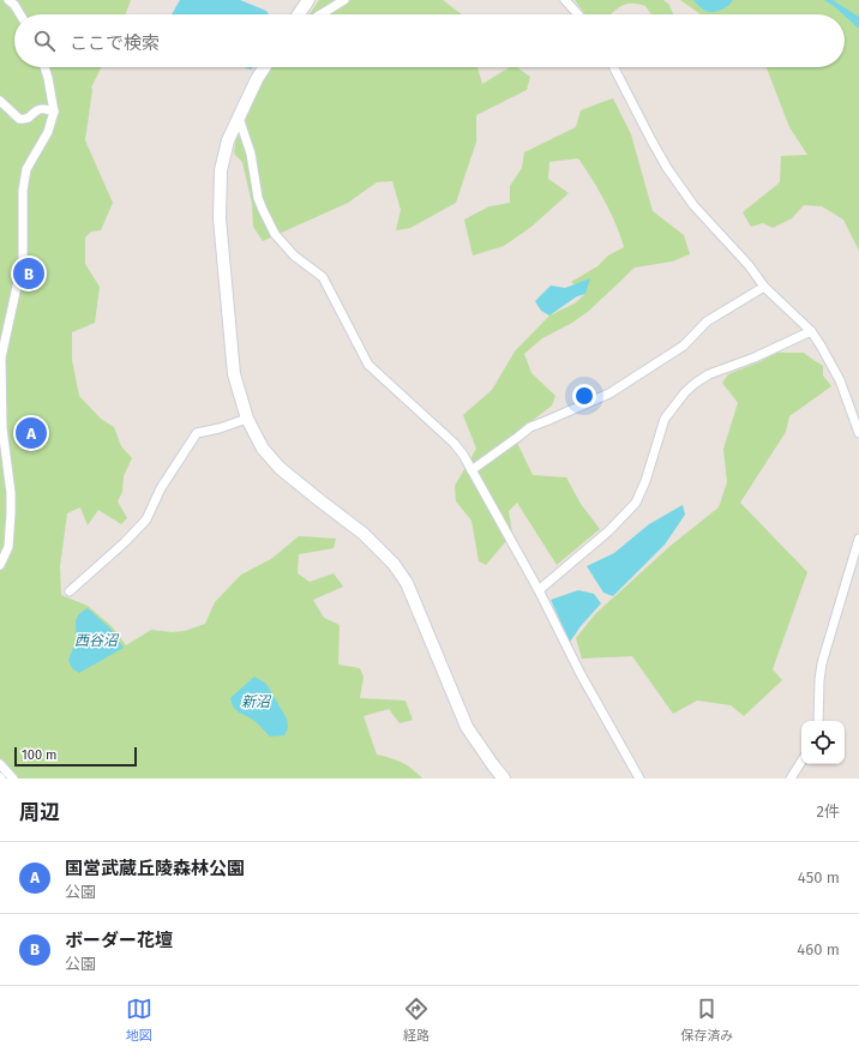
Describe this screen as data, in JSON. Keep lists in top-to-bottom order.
{
  "water": ["西谷沼", "新沼"],
  "scale_bar": "100 m",
  "page": {
    "search": "ここで検索",
    "pins": ["B", "A"],
    "scale": "100 m",
    "heading": ["周辺", "2件"],
    "list": [
      {
        "mark": "A",
        "name": "国営武蔵丘陵森林公園",
        "note": "公園",
        "value": "450 m"
      },
      {
        "mark": "B",
        "name": "ボーダー花壇",
        "note": "公園",
        "value": "460 m"
      }
    ],
    "nav": ["地図", "経路", "保存済み"]
  }
}
